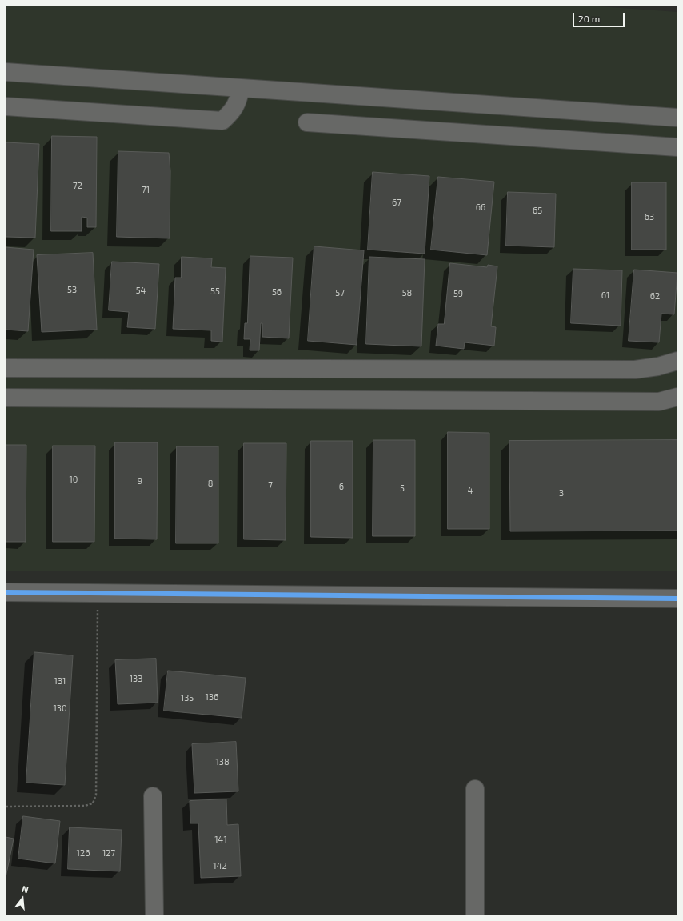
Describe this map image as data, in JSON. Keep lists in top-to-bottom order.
{
  "house_numbers": [
    "72",
    "71",
    "67",
    "66",
    "65",
    "63",
    "53",
    "54",
    "55",
    "56",
    "57",
    "58",
    "59",
    "61",
    "62",
    "10",
    "9",
    "8",
    "7",
    "6",
    "5",
    "4",
    "3",
    "133",
    "131",
    "136",
    "135",
    "130",
    "138",
    "141",
    "126",
    "127",
    "142"
  ],
  "scale_bar": "20 m",
  "north": "top"
}
